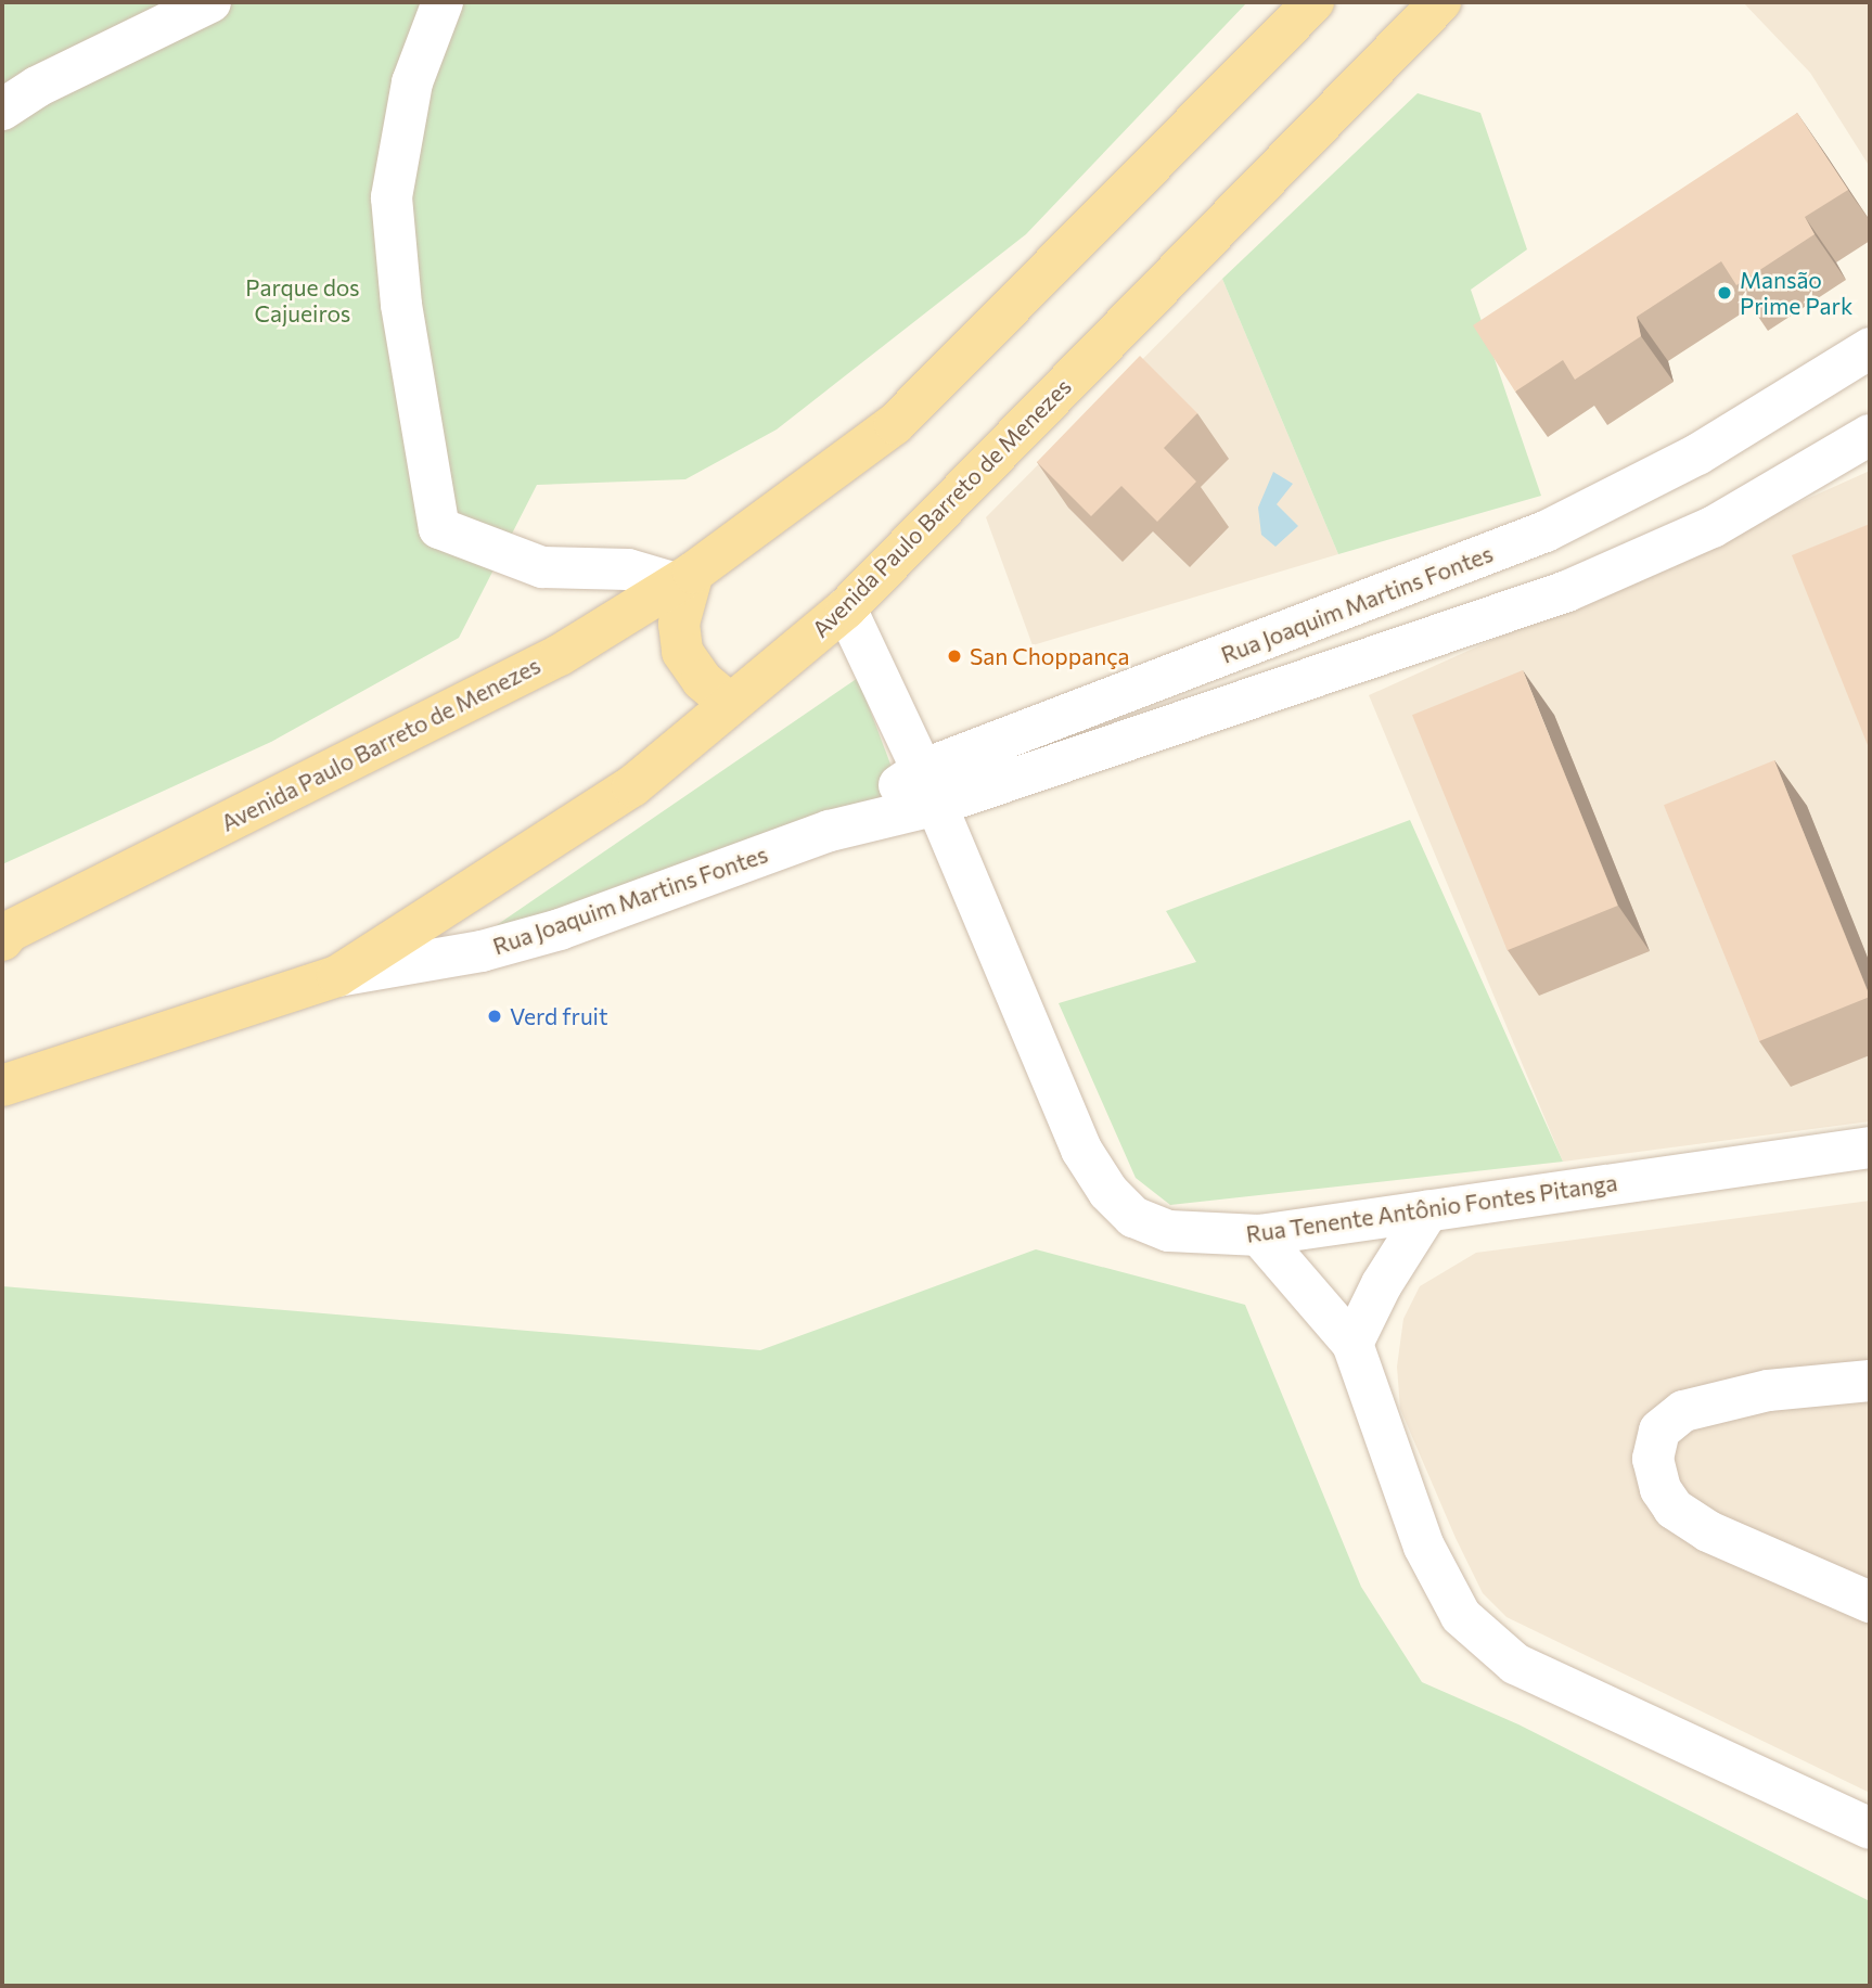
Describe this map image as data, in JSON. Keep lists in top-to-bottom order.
{
  "streets": {
    "main road": ["Avenida Paulo Barreto de Menezes"],
    "street": ["Rua Joaquim Martins Fontes", "Rua Tenente Antônio Fontes Pitanga"]
  },
  "crossings": [
    ["Avenida Paulo Barreto de Menezes", "Rua Joaquim Martins Fontes"],
    ["Avenida Paulo Barreto de Menezes", "Rua Tenente Antônio Fontes Pitanga"],
    ["Rua Joaquim Martins Fontes", "Rua Tenente Antônio Fontes Pitanga"]
  ],
  "parks": ["Parque dos Cajueiros"],
  "places": ["Mansão Prime Park", "San Choppança", "Verd fruit"]
}
